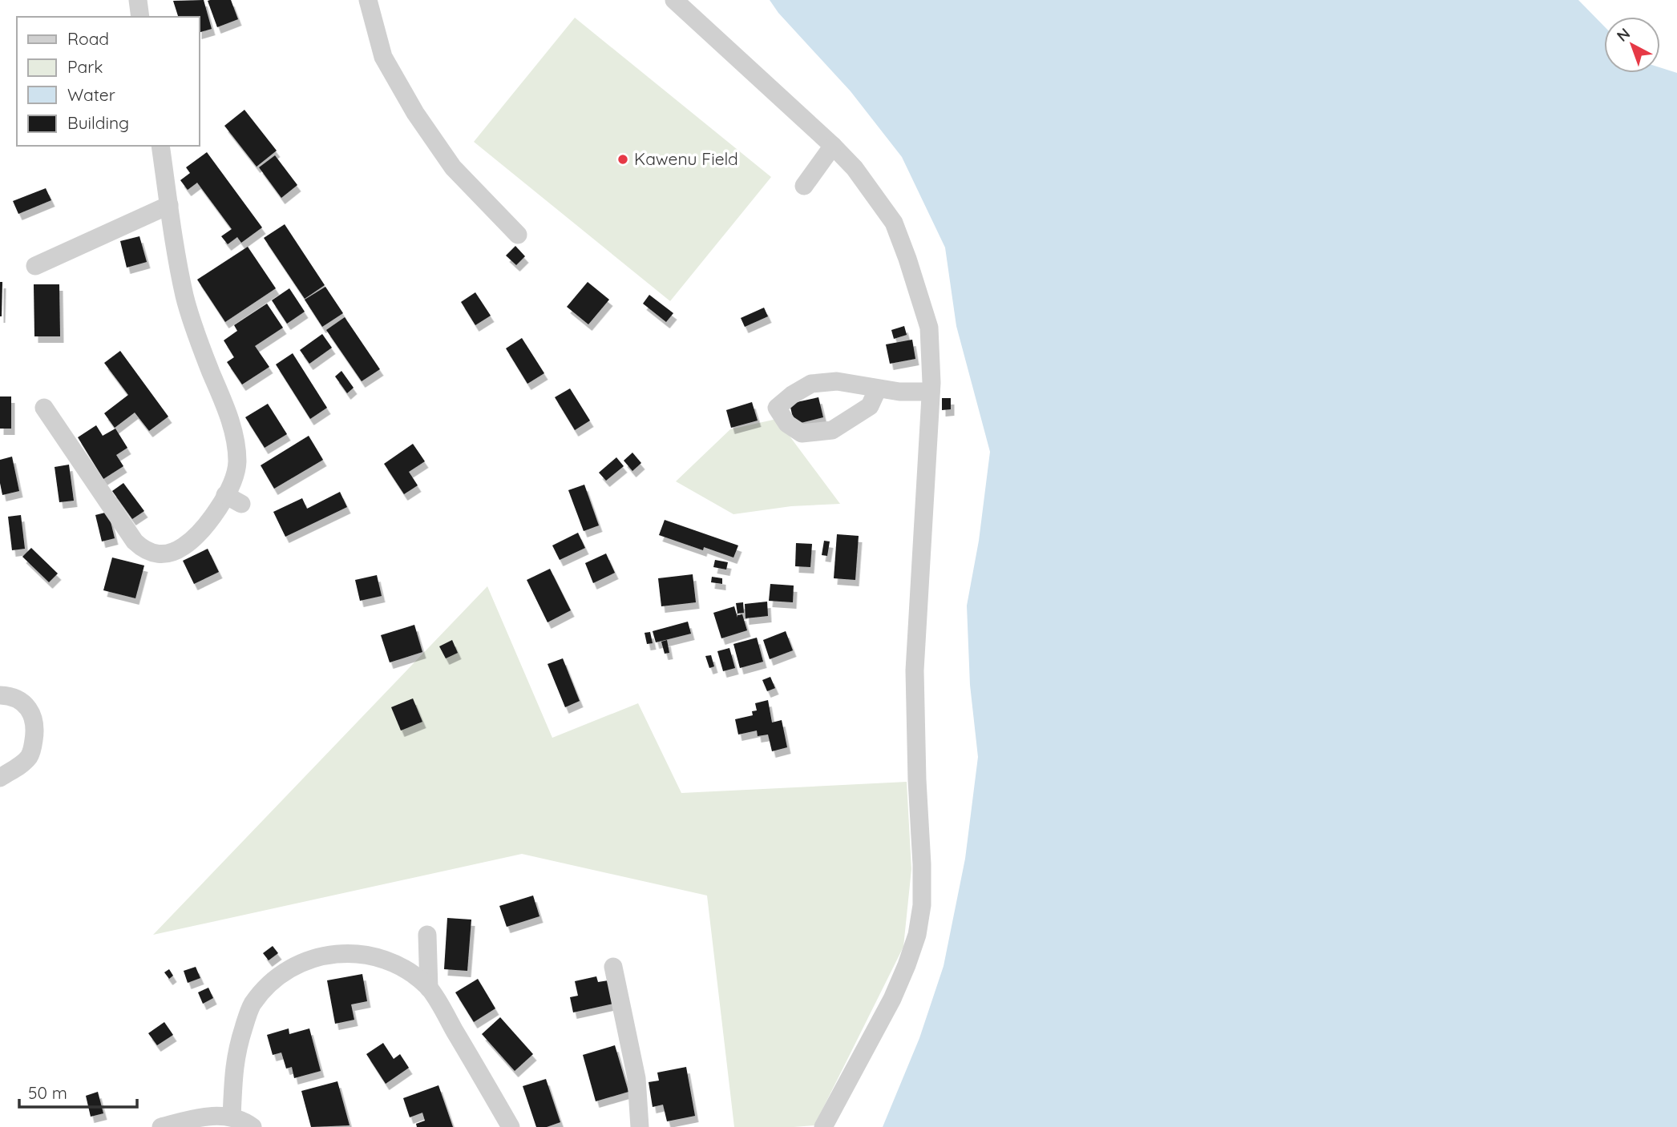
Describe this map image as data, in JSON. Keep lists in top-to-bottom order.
{
  "places": ["Kawenu Field"],
  "legend": [
    "Road",
    "Park",
    "Water",
    "Building"
  ],
  "scale_bar": "50 m",
  "north": "top left"
}
